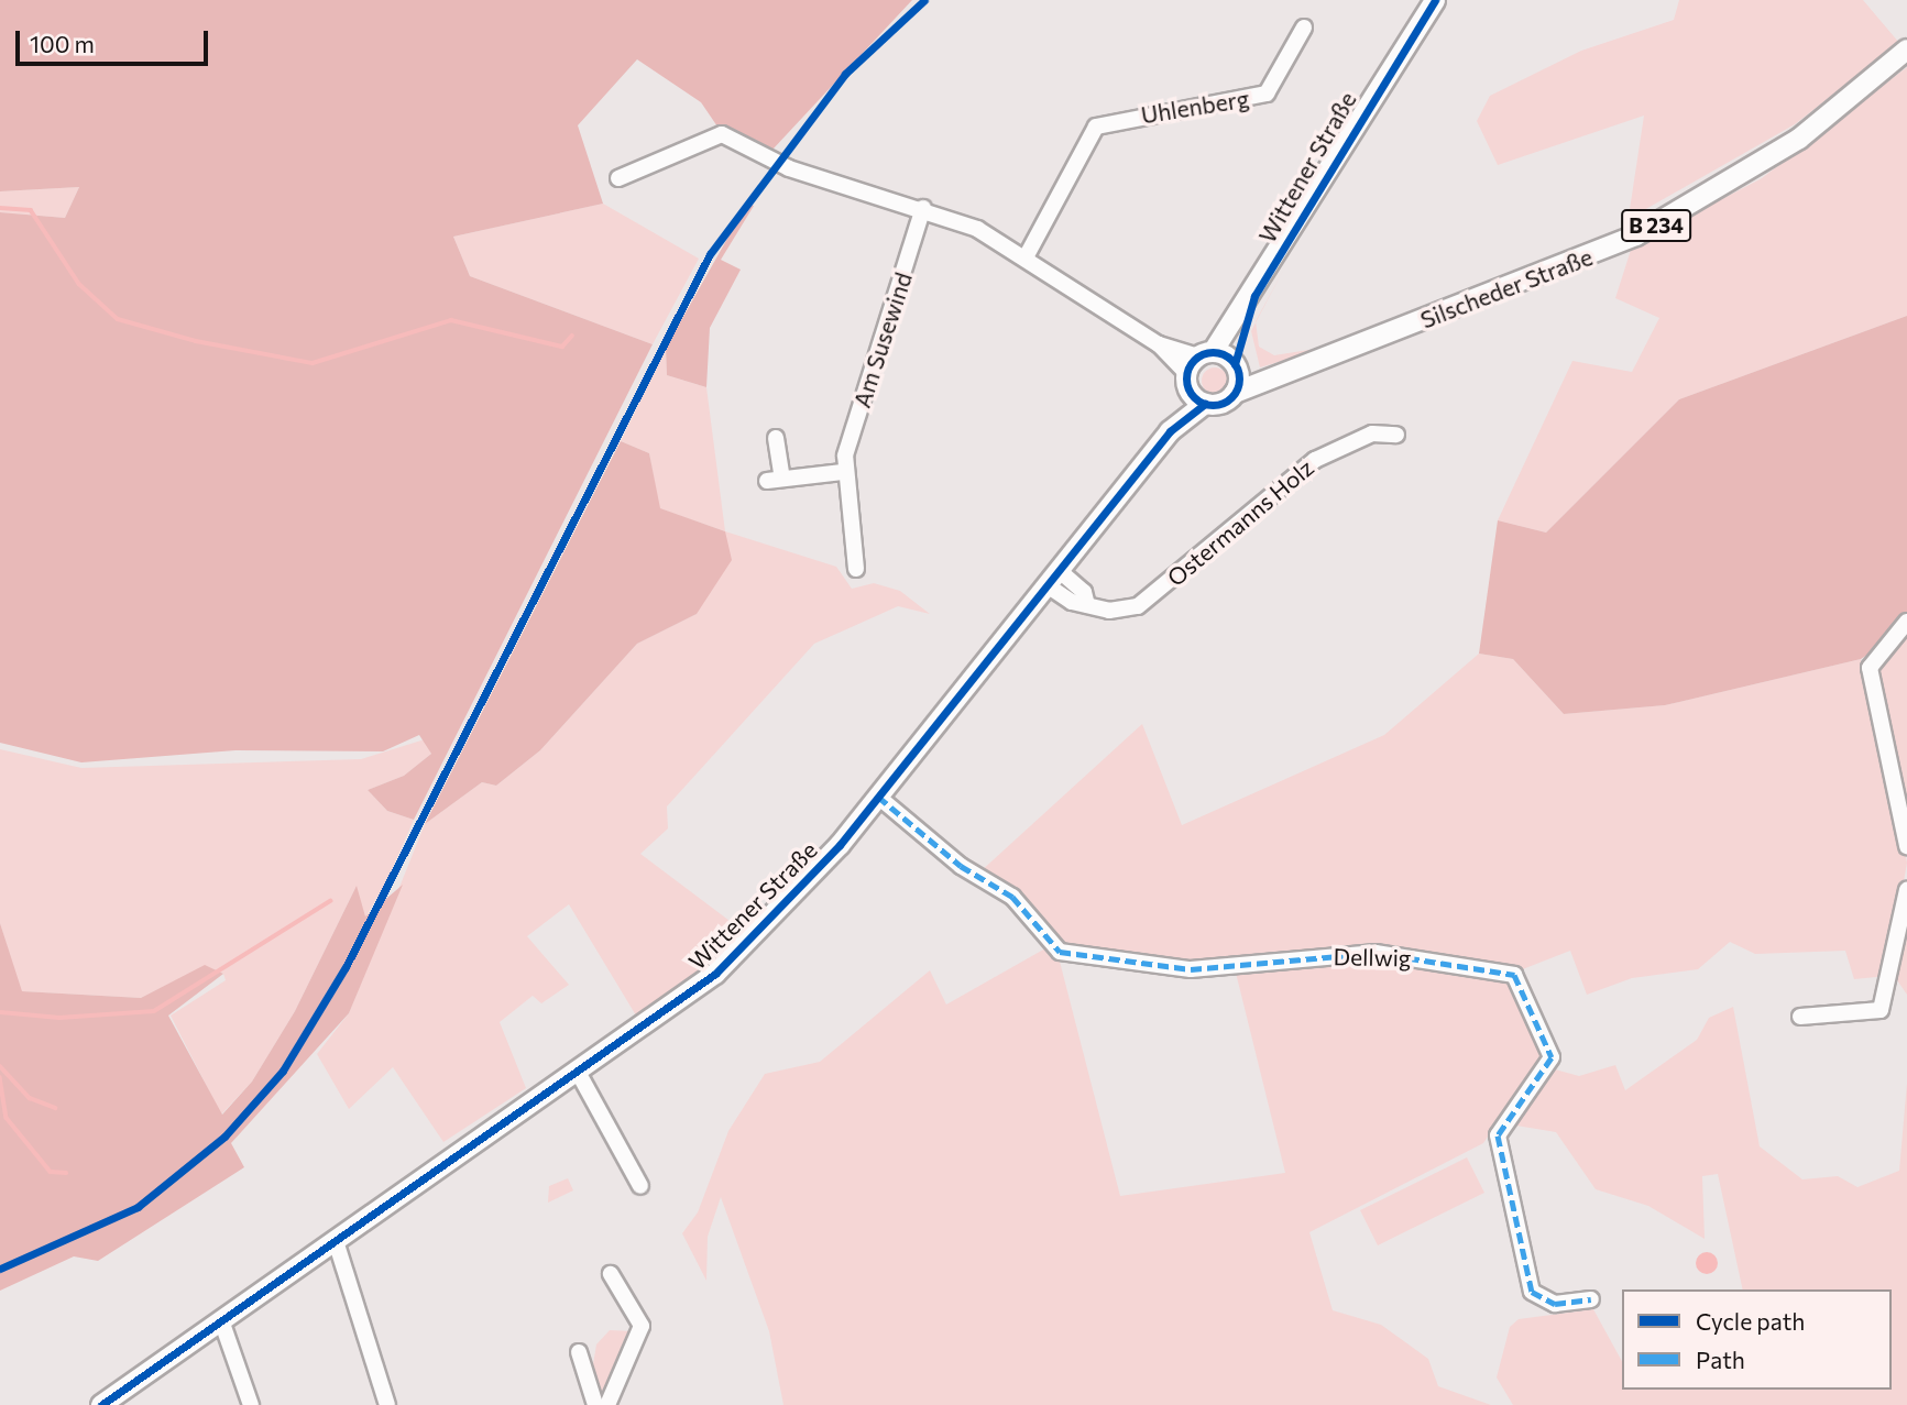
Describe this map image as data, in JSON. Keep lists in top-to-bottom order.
{
  "streets": {
    "main road": ["Wittener Straße", "B 234", "Silscheder Straße"],
    "street": [
      "Uhlenberg",
      "Am Susewind",
      "Ostermanns Holz",
      "Dellwig"
    ]
  },
  "crossings": [
    ["Wittener Straße", "Silscheder Straße"],
    ["Wittener Straße", "Ostermanns Holz"],
    ["Wittener Straße", "Dellwig"]
  ],
  "legend": ["Cycle path", "Path"],
  "scale_bar": "100 m"
}
